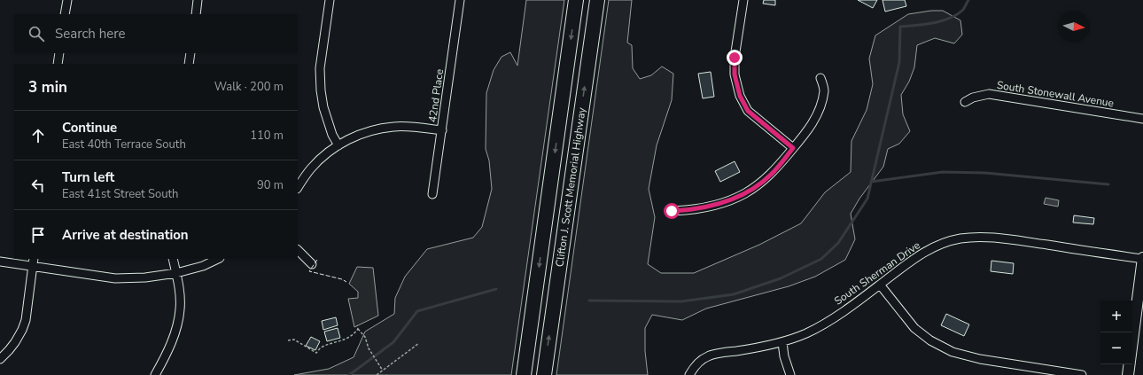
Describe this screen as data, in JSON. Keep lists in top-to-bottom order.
{
  "streets": {
    "highway": ["Clifton J. Scott Memorial Highway"],
    "street": ["South Stonewall Avenue", "42nd Place", "South Sherman Drive"]
  },
  "north": "right",
  "page": {
    "search": "Search here",
    "heading": ["3 min", "Walk · 200 m"],
    "list": [
      ["Continue", "East 40th Terrace South", "110 m"],
      ["Turn left", "East 41st Street South", "90 m"],
      "Arrive at destination"
    ],
    "map_buttons": ["+", "−"]
  }
}
